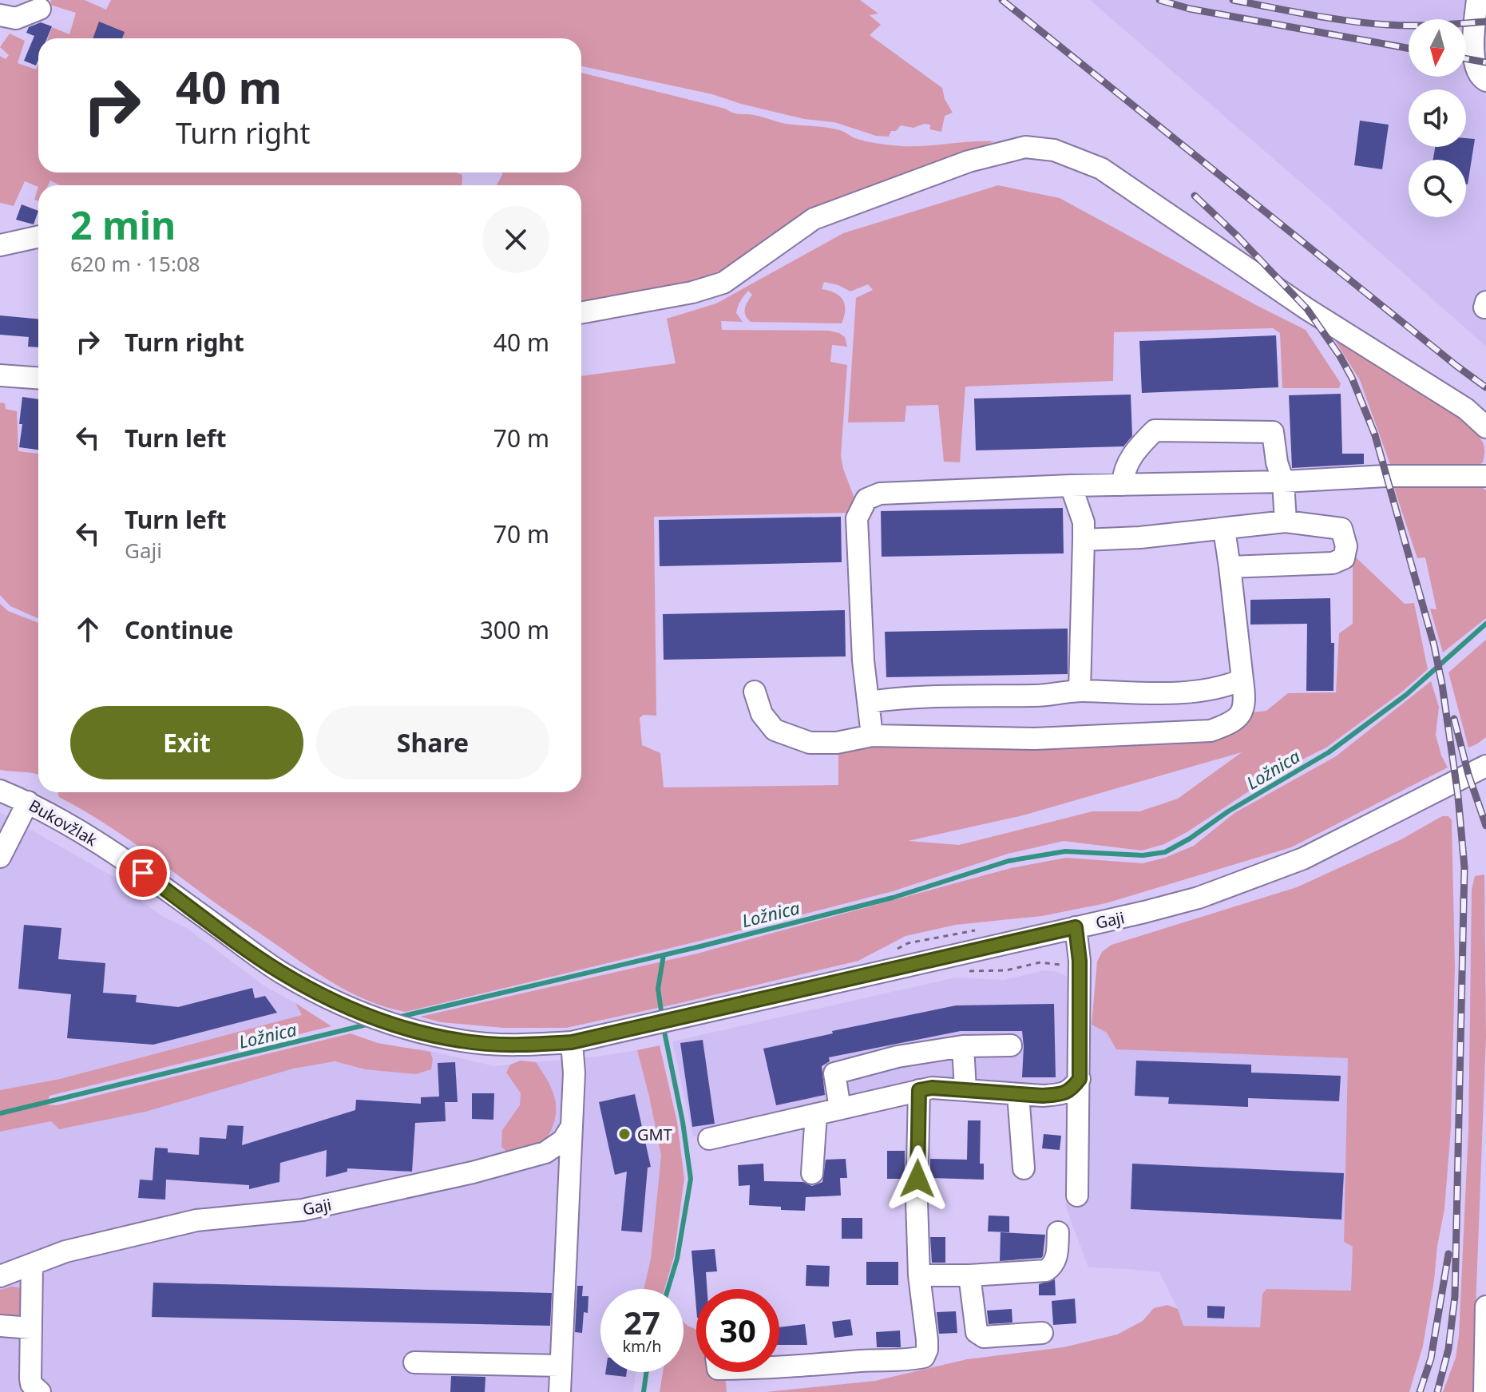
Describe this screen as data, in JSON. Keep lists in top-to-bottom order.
{
  "streets": {
    "street": ["Bukovžlak", "Gaji"]
  },
  "crossings": [
    ["Bukovžlak", "Gaji"]
  ],
  "water": ["Ložnica"],
  "places": ["GMT"],
  "north": "bottom",
  "page": {
    "turn": ["40 m", "Turn right"],
    "heading": ["2 min", "620 m · 15:08"],
    "list": [
      {
        "name": "Turn right",
        "value": "40 m"
      },
      {
        "name": "Turn left",
        "value": "70 m"
      },
      {
        "name": "Turn left",
        "note": "Gaji",
        "value": "70 m"
      },
      {
        "name": "Continue",
        "value": "300 m"
      }
    ],
    "buttons": ["Exit", "Share"],
    "speed": "27 km/h",
    "limit": "30"
  }
}
